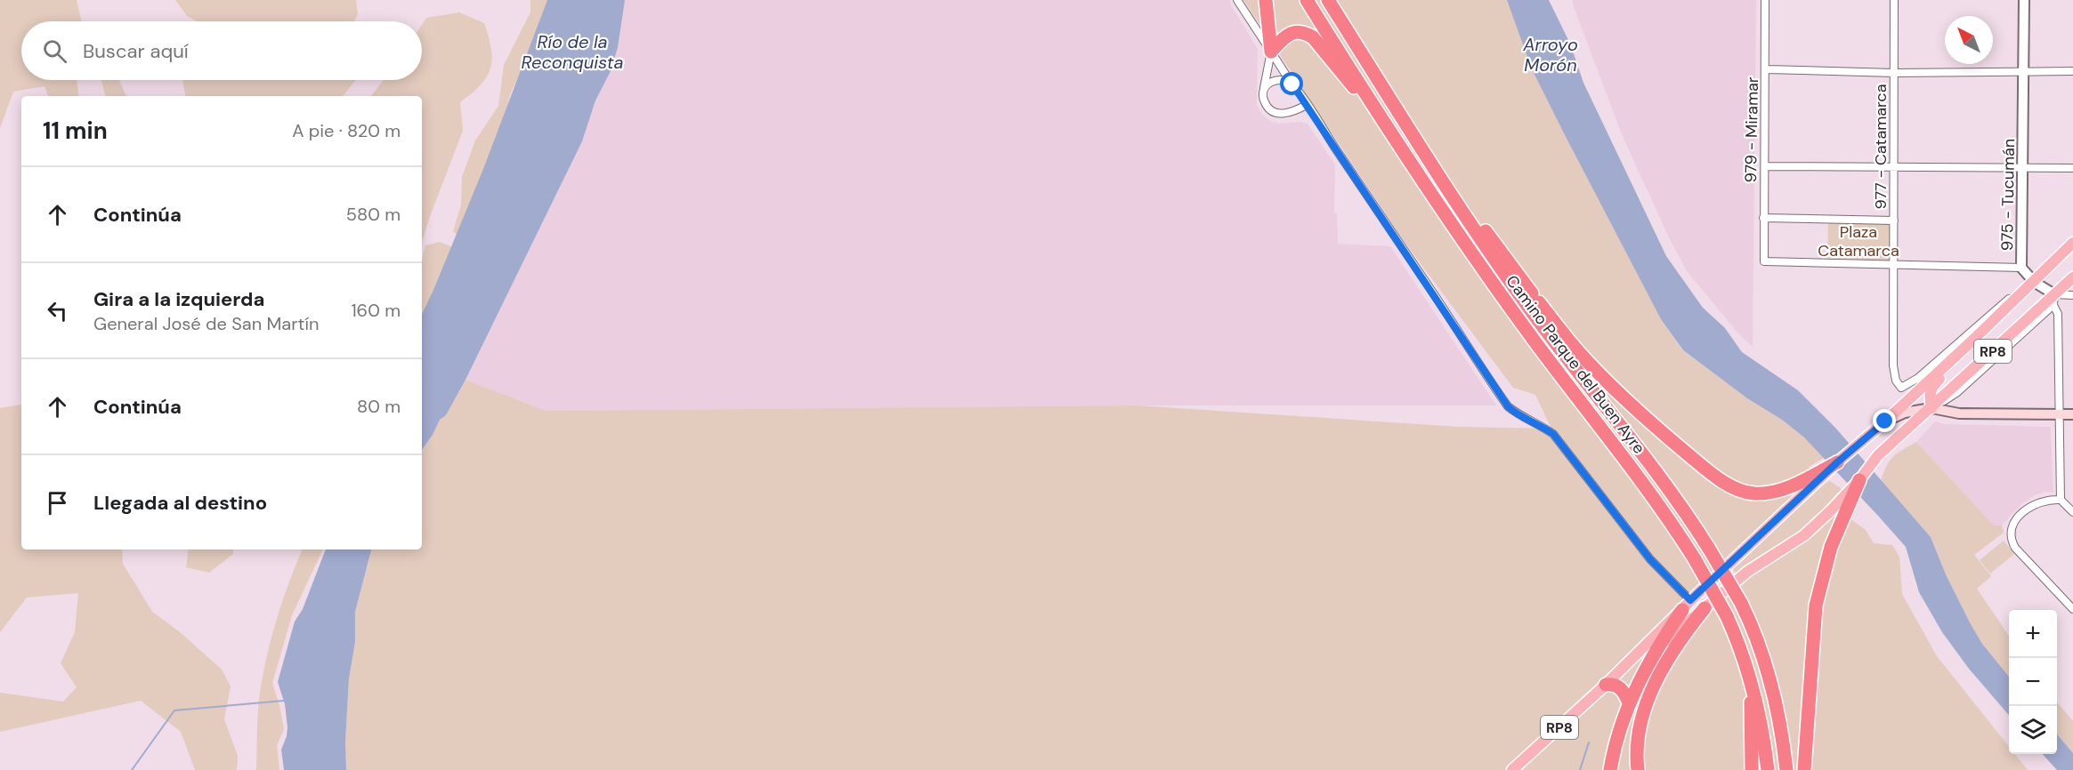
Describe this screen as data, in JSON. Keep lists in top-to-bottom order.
{
  "streets": {
    "highway": ["Camino Parque del Buen Ayre"],
    "main road": ["RP8"],
    "street": ["979 - Miramar", "977 - Catamarca", "975 - Tucumán"]
  },
  "crossings": [
    ["979 - Miramar", "977 - Catamarca"],
    ["977 - Catamarca", "975 - Tucumán"],
    ["977 - Catamarca", "RP8"],
    ["975 - Tucumán", "RP8"]
  ],
  "water": ["Río de la Reconquista", "Arroyo Morón"],
  "parks": ["Plaza Catamarca"],
  "north": "top left",
  "page": {
    "search": "Buscar aquí",
    "heading": ["11 min", "A pie · 820 m"],
    "list": [
      ["Continúa", "580 m"],
      ["Gira a la izquierda", "General José de San Martín", "160 m"],
      ["Continúa", "80 m"],
      "Llegada al destino"
    ],
    "map_buttons": ["+", "−"]
  }
}
